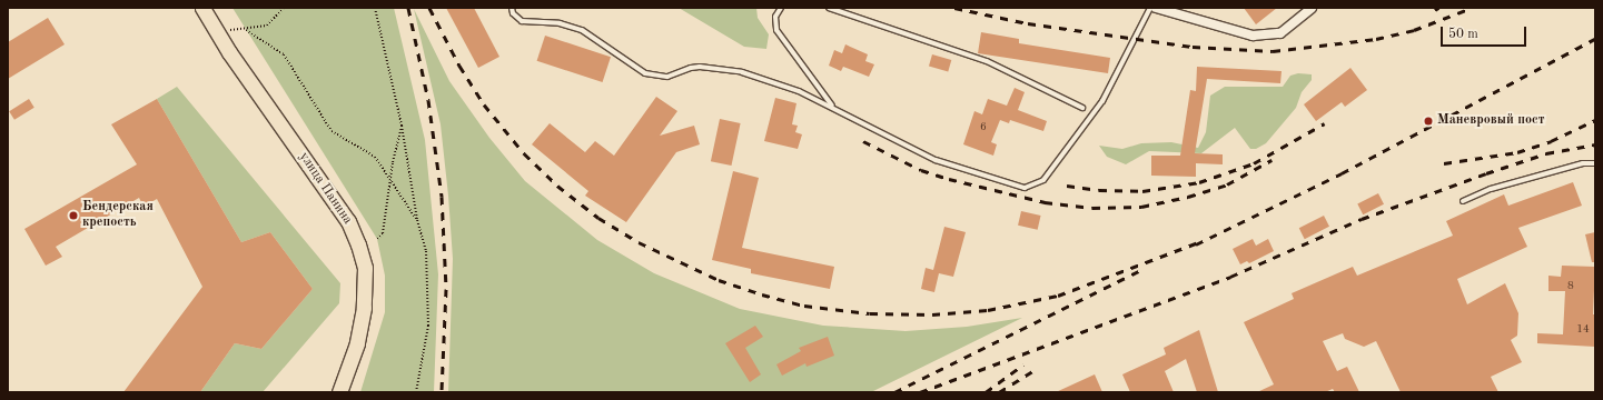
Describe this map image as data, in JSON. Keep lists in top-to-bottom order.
{
  "streets": {
    "main road": ["улица Панина"]
  },
  "places": ["Маневровый пост", "Бендерская крепость"],
  "house_numbers": ["6", "8", "14"],
  "scale_bar": "50 m"
}
